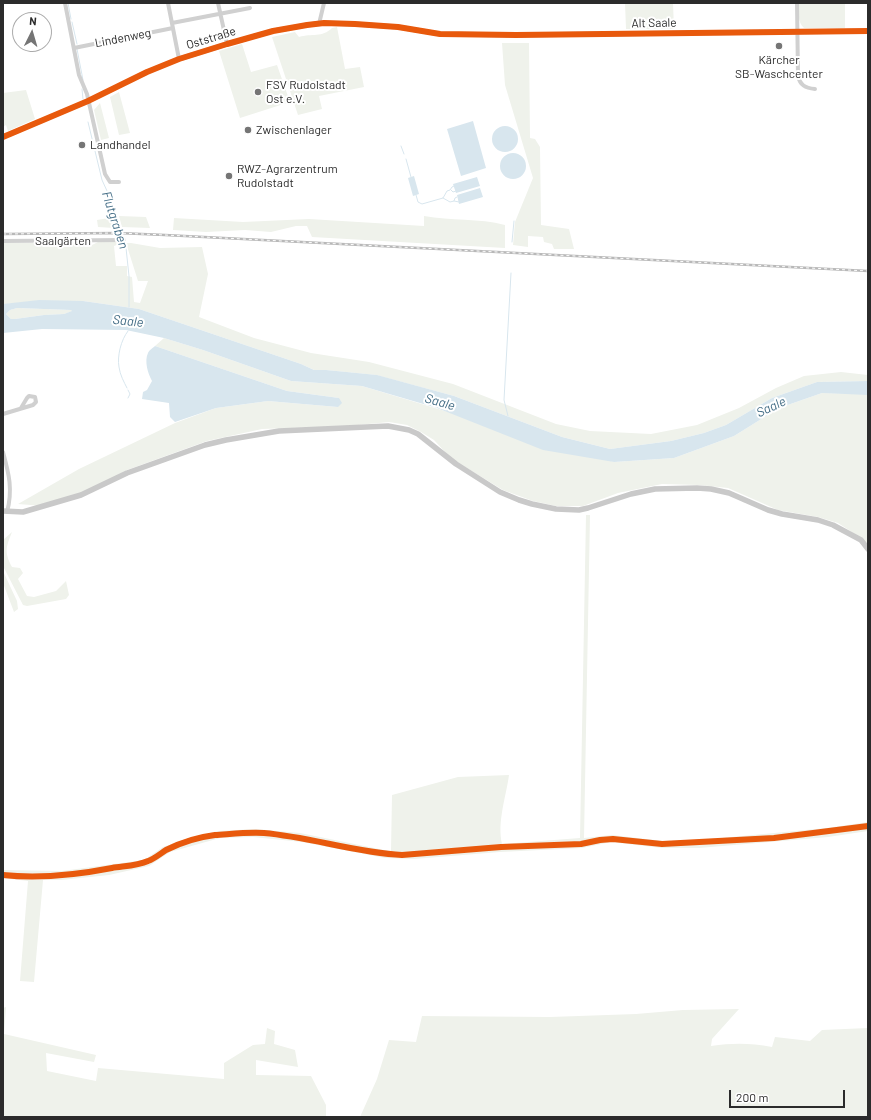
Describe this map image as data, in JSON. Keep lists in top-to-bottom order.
{
  "streets": {
    "street": [
      "Alt Saale",
      "Lindenweg",
      "Oststraße",
      "Saalgärten"
    ]
  },
  "crossings": [
    ["Alt Saale", "Oststraße"]
  ],
  "water": ["Flutgraben", "Saale"],
  "places": [
    "Kärcher SB-Waschcenter",
    "FSV Rudolstadt Ost e.V.",
    "Zwischenlager",
    "Landhandel",
    "RWZ-Agrarzentrum Rudolstadt"
  ],
  "scale_bar": "200 m",
  "north": "top"
}
